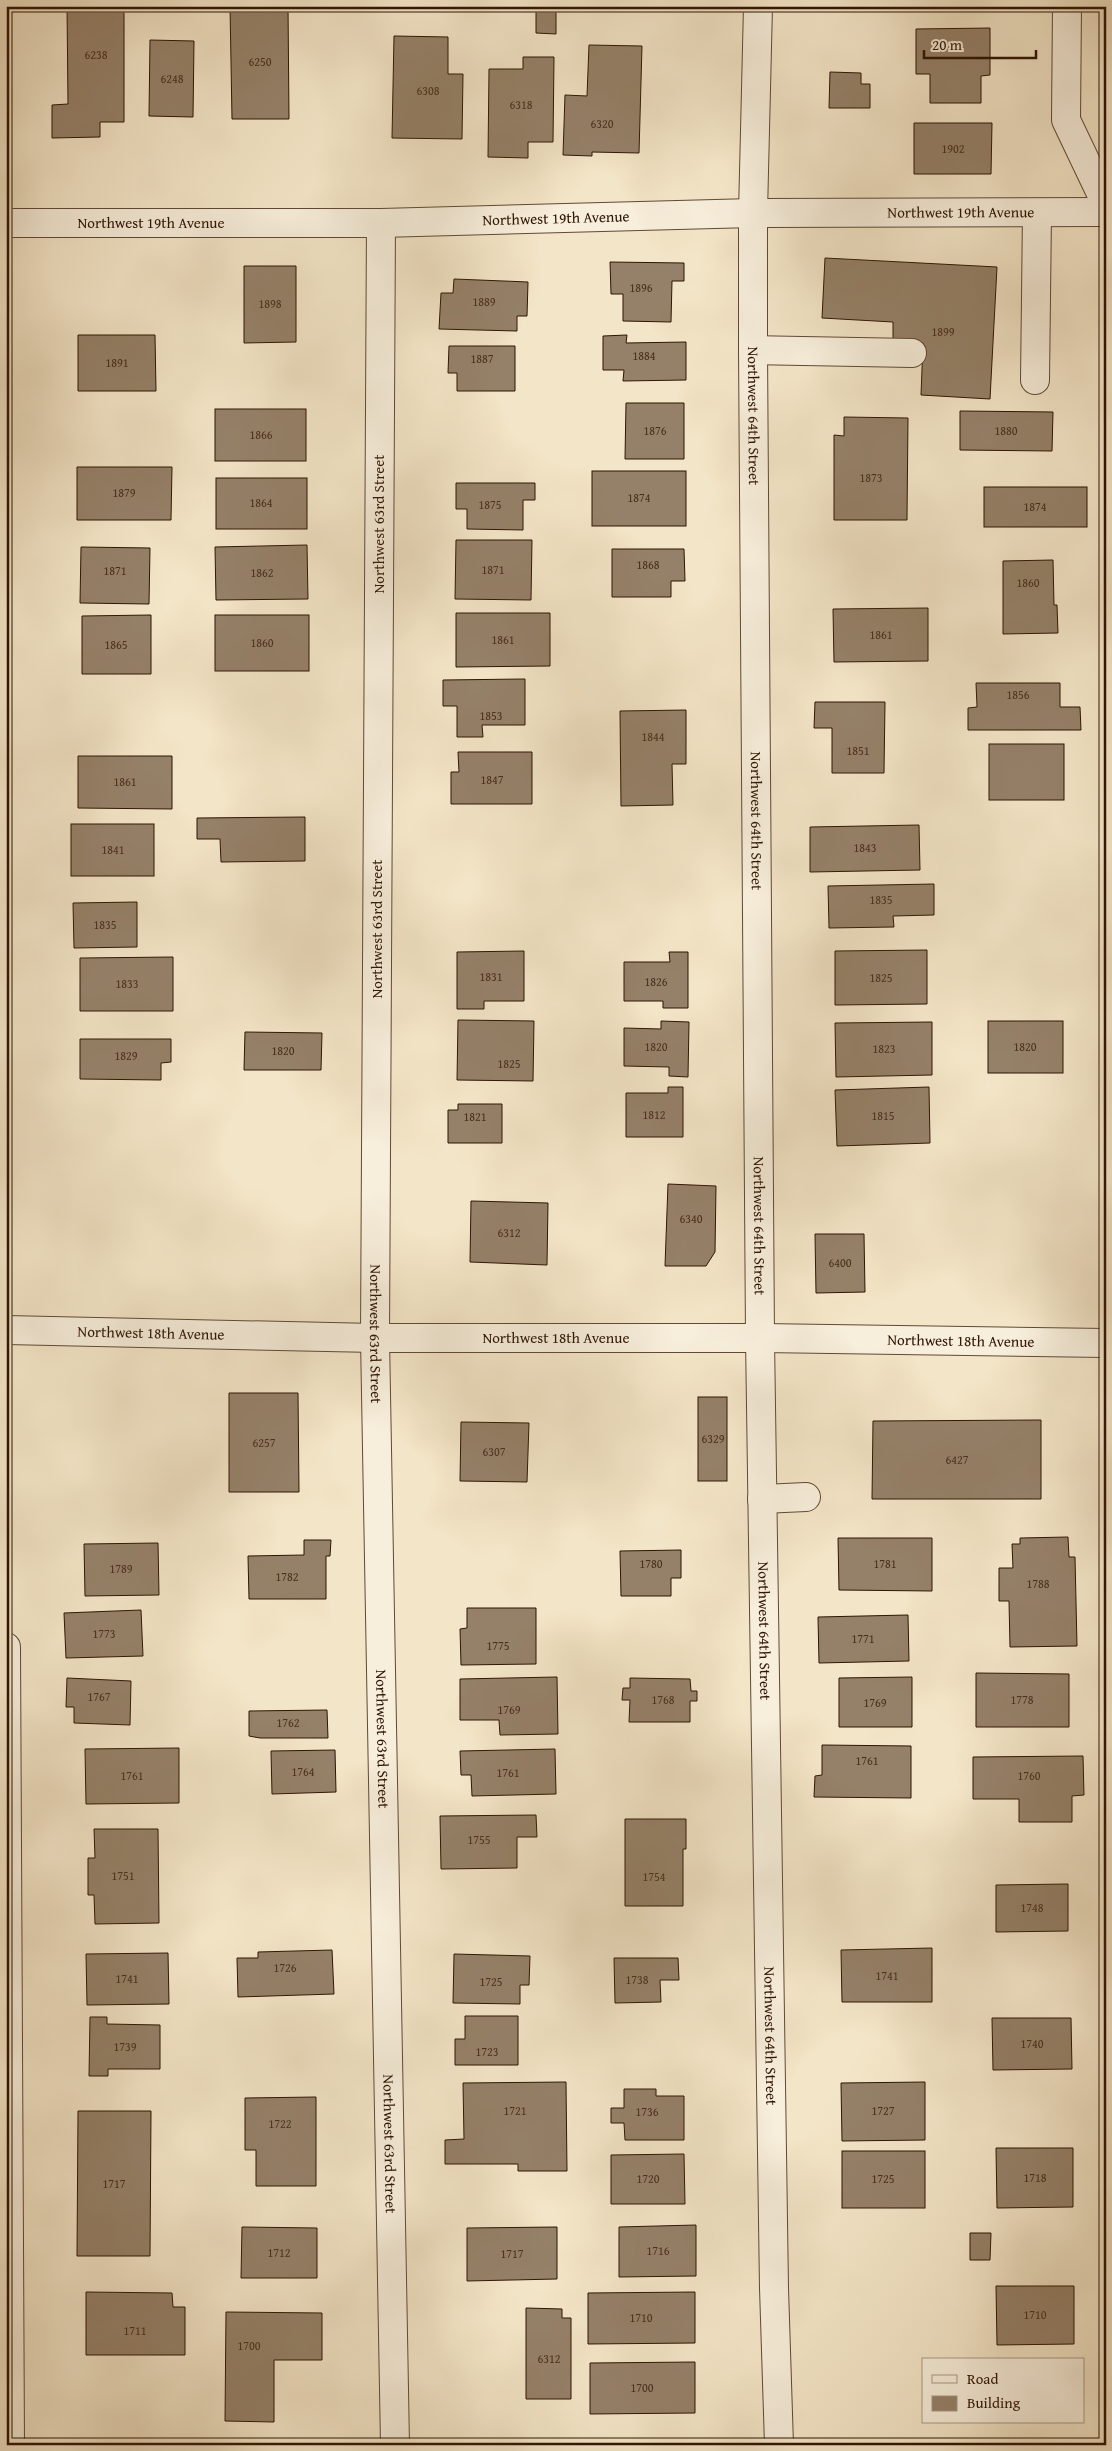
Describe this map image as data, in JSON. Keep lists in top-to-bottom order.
{
  "streets": {
    "street": [
      "Northwest 19th Avenue",
      "Northwest 64th Street",
      "Northwest 63rd Street",
      "Northwest 18th Avenue"
    ]
  },
  "crossings": [
    ["Northwest 19th Avenue", "Northwest 64th Street"],
    ["Northwest 19th Avenue", "Northwest 63rd Street"],
    ["Northwest 64th Street", "Northwest 18th Avenue"],
    ["Northwest 63rd Street", "Northwest 18th Avenue"]
  ],
  "house_numbers": [
    "6238",
    "6250",
    "6248",
    "6308",
    "6318",
    "6320",
    "1902",
    "1896",
    "1889",
    "1898",
    "1899",
    "1884",
    "1887",
    "1891",
    "1876",
    "1880",
    "1866",
    "1873",
    "1879",
    "1874",
    "1864",
    "1875",
    "1874",
    "1868",
    "1871",
    "1871",
    "1862",
    "1860",
    "1861",
    "1861",
    "1860",
    "1865",
    "1856",
    "1853",
    "1844",
    "1851",
    "1847",
    "1861",
    "1843",
    "1841",
    "1835",
    "1835",
    "1831",
    "1825",
    "1826",
    "1833",
    "1820",
    "1820",
    "1823",
    "1820",
    "1829",
    "1825",
    "1812",
    "1815",
    "1821",
    "6340",
    "6312",
    "6400",
    "6329",
    "6257",
    "6307",
    "6427",
    "1780",
    "1781",
    "1789",
    "1782",
    "1788",
    "1773",
    "1771",
    "1775",
    "1767",
    "1768",
    "1778",
    "1769",
    "1769",
    "1762",
    "1761",
    "1764",
    "1761",
    "1761",
    "1760",
    "1755",
    "1751",
    "1754",
    "1748",
    "1726",
    "1741",
    "1741",
    "1738",
    "1725",
    "1740",
    "1739",
    "1723",
    "1721",
    "1727",
    "1736",
    "1722",
    "1718",
    "1720",
    "1725",
    "1717",
    "1716",
    "1712",
    "1717",
    "1710",
    "1710",
    "1711",
    "1700",
    "6312",
    "1700"
  ],
  "legend": ["Road", "Building"],
  "scale_bar": "20 m"
}
